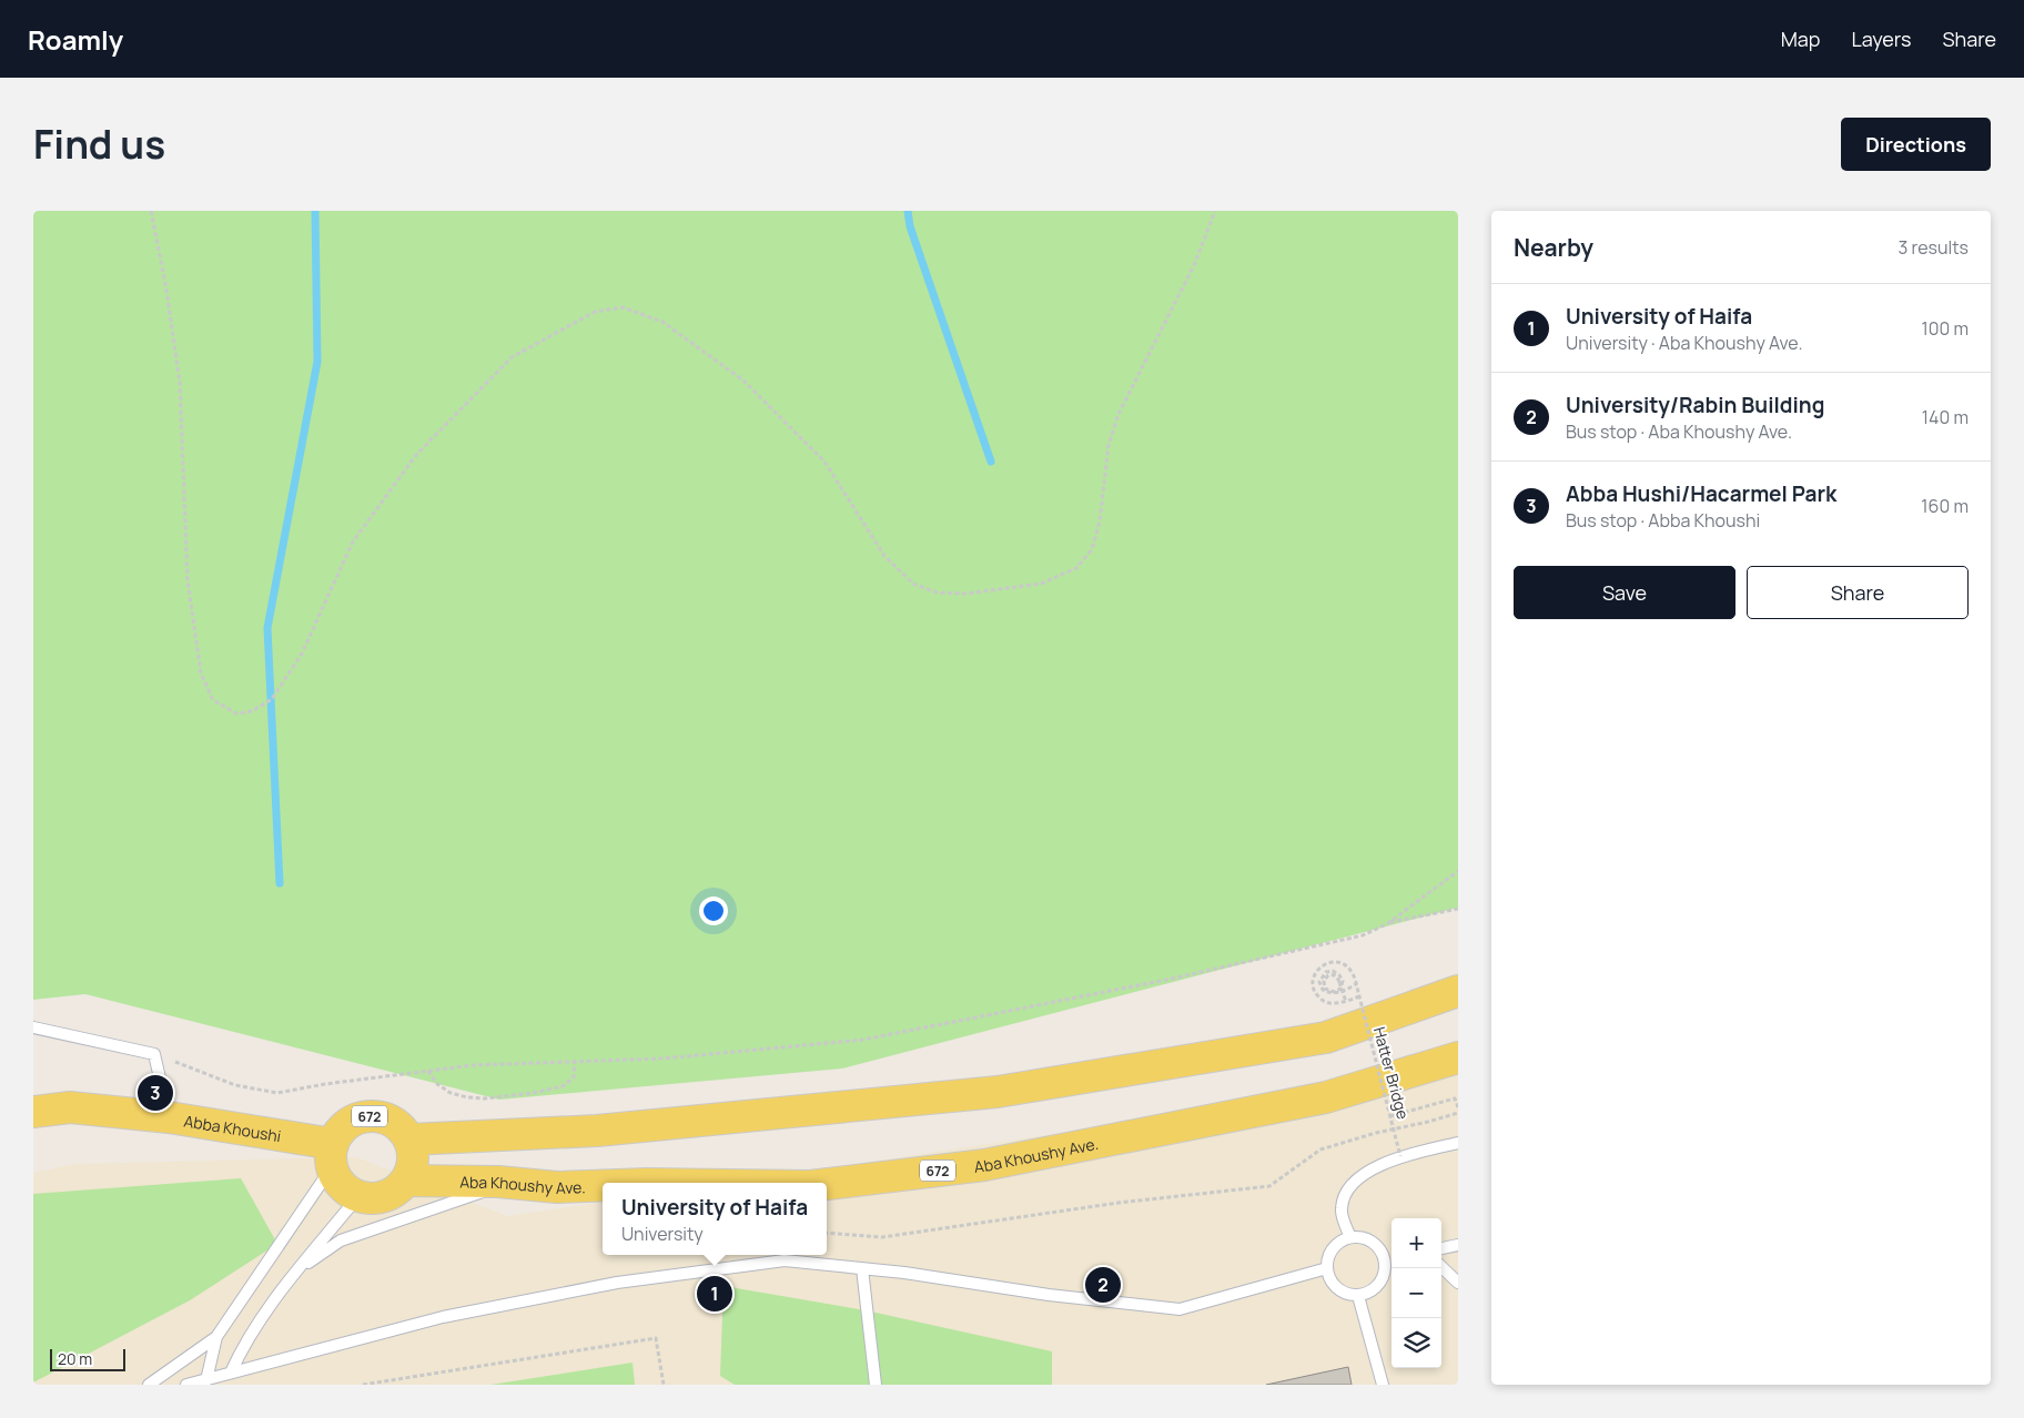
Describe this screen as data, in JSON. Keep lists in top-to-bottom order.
{
  "streets": {
    "main road": ["672", "Abba Khoushi", "Aba Khoushy Ave."],
    "path": ["Hatter Bridge"]
  },
  "crossings": [
    ["672", "Abba Khoushi"],
    ["672", "Aba Khoushy Ave."],
    ["Abba Khoushi", "Aba Khoushy Ave."]
  ],
  "scale_bar": "20 m",
  "page": {
    "header": "Roamly",
    "nav": ["Map", "Layers", "Share"],
    "title": "Find us",
    "buttons": [
      "Directions",
      ["Save", "Share"]
    ],
    "heading": ["Nearby", "3 results"],
    "list": [
      {
        "mark": "1",
        "name": "University of Haifa",
        "note": "University · Aba Khoushy Ave.",
        "value": "100 m"
      },
      {
        "mark": "2",
        "name": "University/Rabin Building",
        "note": "Bus stop · Aba Khoushy Ave.",
        "value": "140 m"
      },
      {
        "mark": "3",
        "name": "Abba Hushi/Hacarmel Park",
        "note": "Bus stop · Abba Khoushi",
        "value": "160 m"
      }
    ],
    "pins": ["3", "2", "1"],
    "popup": ["University of Haifa", "University"],
    "map_buttons": ["+", "−"],
    "scale": "20 m"
  }
}
